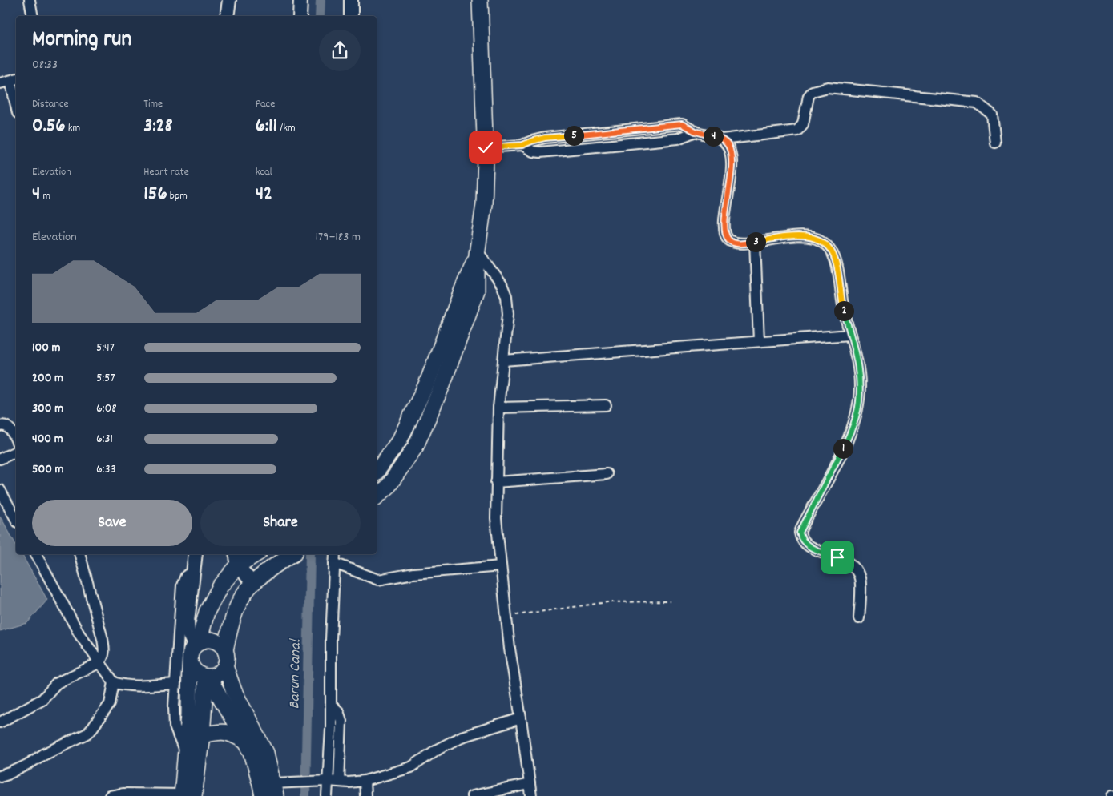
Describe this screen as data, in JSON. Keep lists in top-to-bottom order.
{
  "water": ["Barun Canal"],
  "page": {
    "heading": ["Morning run", "08:33"],
    "stats": [
      ["Distance", "0.56 km"],
      ["Time", "3:28"],
      ["Pace", "6:11 /km"],
      ["Elevation", "4 m"],
      ["Heart rate", "156 bpm"],
      ["kcal", "42"]
    ],
    "pins": [
      "5",
      "4",
      "3",
      "2",
      "1"
    ],
    "chart": ["Elevation", "179–183 m"],
    "list": [
      {
        "name": "100 m",
        "note": "5:47"
      },
      {
        "name": "200 m",
        "note": "5:57"
      },
      {
        "name": "300 m",
        "note": "6:08"
      },
      {
        "name": "400 m",
        "note": "6:31"
      },
      {
        "name": "500 m",
        "note": "6:33"
      }
    ],
    "buttons": ["Save", "Share"]
  }
}
